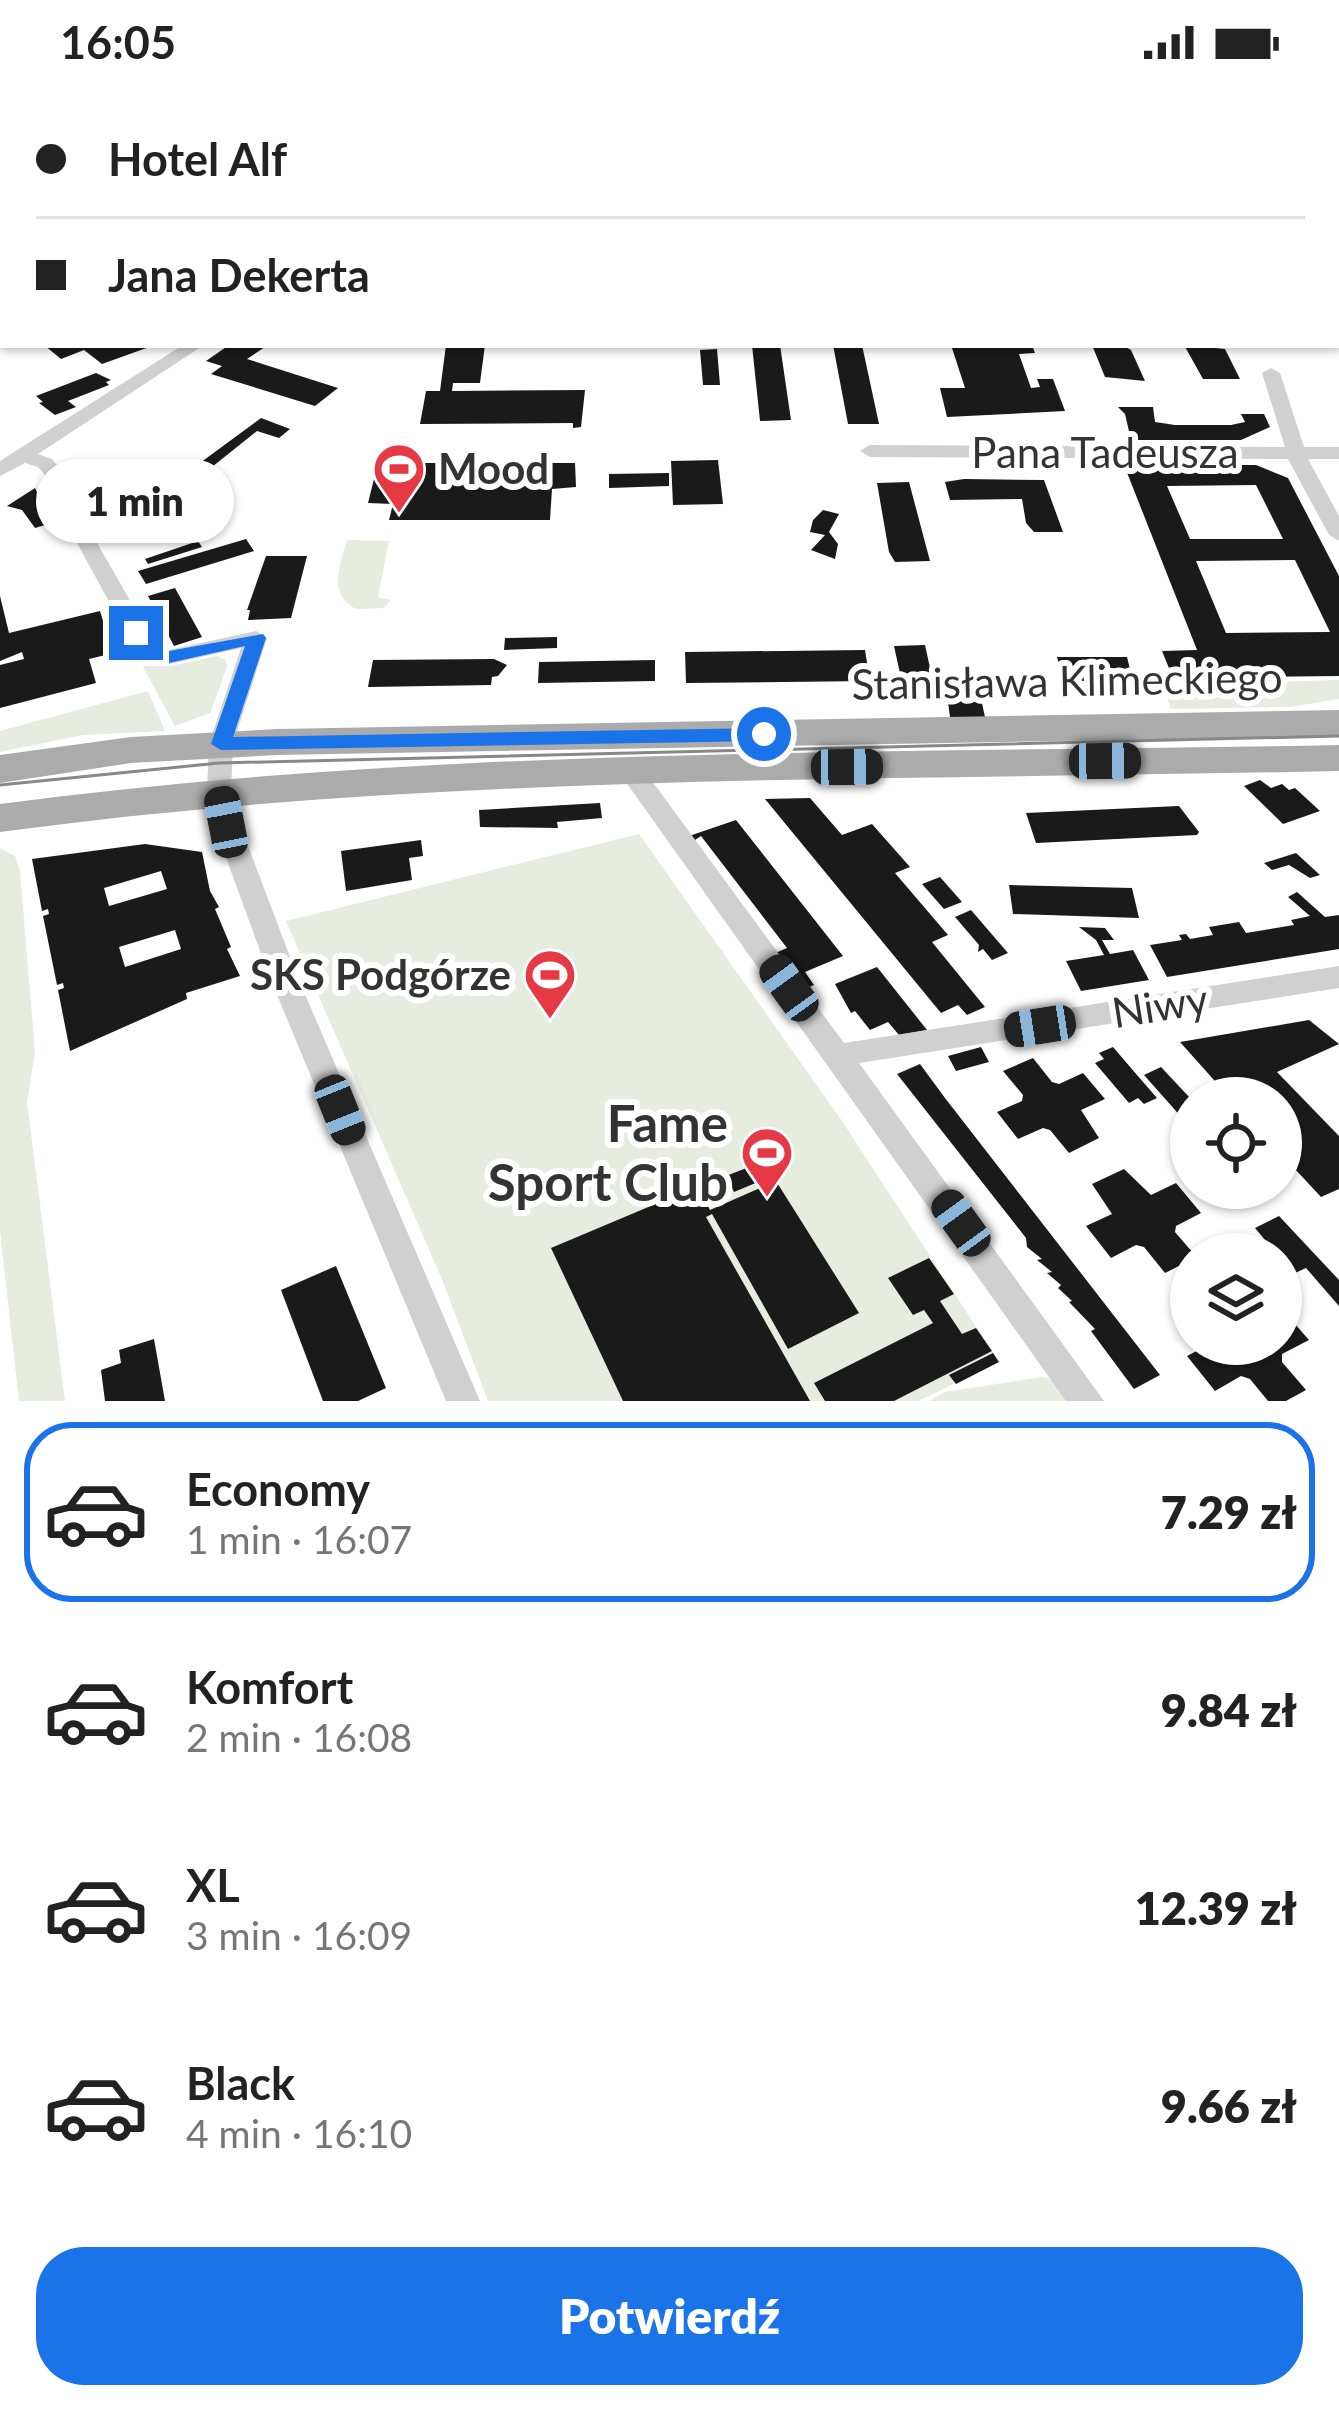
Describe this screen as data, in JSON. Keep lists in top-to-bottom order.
{
  "streets": {
    "main road": ["Stanisława Klimeckiego"],
    "street": ["Pana Tadeusza", "Niwy"]
  },
  "places": {
    "sports": ["Mood", "SKS Podgórze", "Fame Sport Club"]
  },
  "page": {
    "status": "16:05",
    "banner": ["Hotel Alf", "Jana Dekerta"],
    "bubble": "1 min",
    "list": [
      {
        "name": "Economy",
        "note": "1 min · 16:07",
        "value": "7.29 zł"
      },
      {
        "name": "Komfort",
        "note": "2 min · 16:08",
        "value": "9.84 zł"
      },
      {
        "name": "XL",
        "note": "3 min · 16:09",
        "value": "12.39 zł"
      },
      {
        "name": "Black",
        "note": "4 min · 16:10",
        "value": "9.66 zł"
      }
    ],
    "buttons": "Potwierdź"
  }
}
